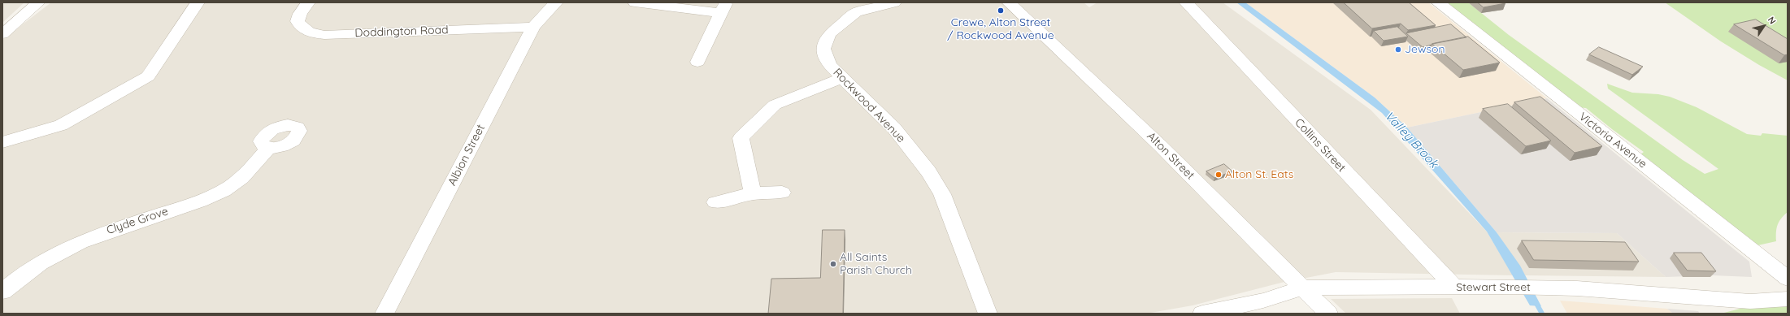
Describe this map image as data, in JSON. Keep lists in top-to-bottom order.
{
  "streets": {
    "street": [
      "Doddington Road",
      "Rockwood Avenue",
      "Victoria Avenue",
      "Collins Street",
      "Albion Street",
      "Alton Street",
      "Clyde Grove",
      "Stewart Street"
    ]
  },
  "crossings": [
    ["Doddington Road", "Albion Street"],
    ["Collins Street", "Stewart Street"],
    ["Alton Street", "Stewart Street"]
  ],
  "water": ["Valley Brook"],
  "places": [
    "Crewe, Alton Street / Rockwood Avenue",
    "Jewson",
    "Alton St. Eats",
    "All Saints Parish Church"
  ],
  "north": "top right"
}
